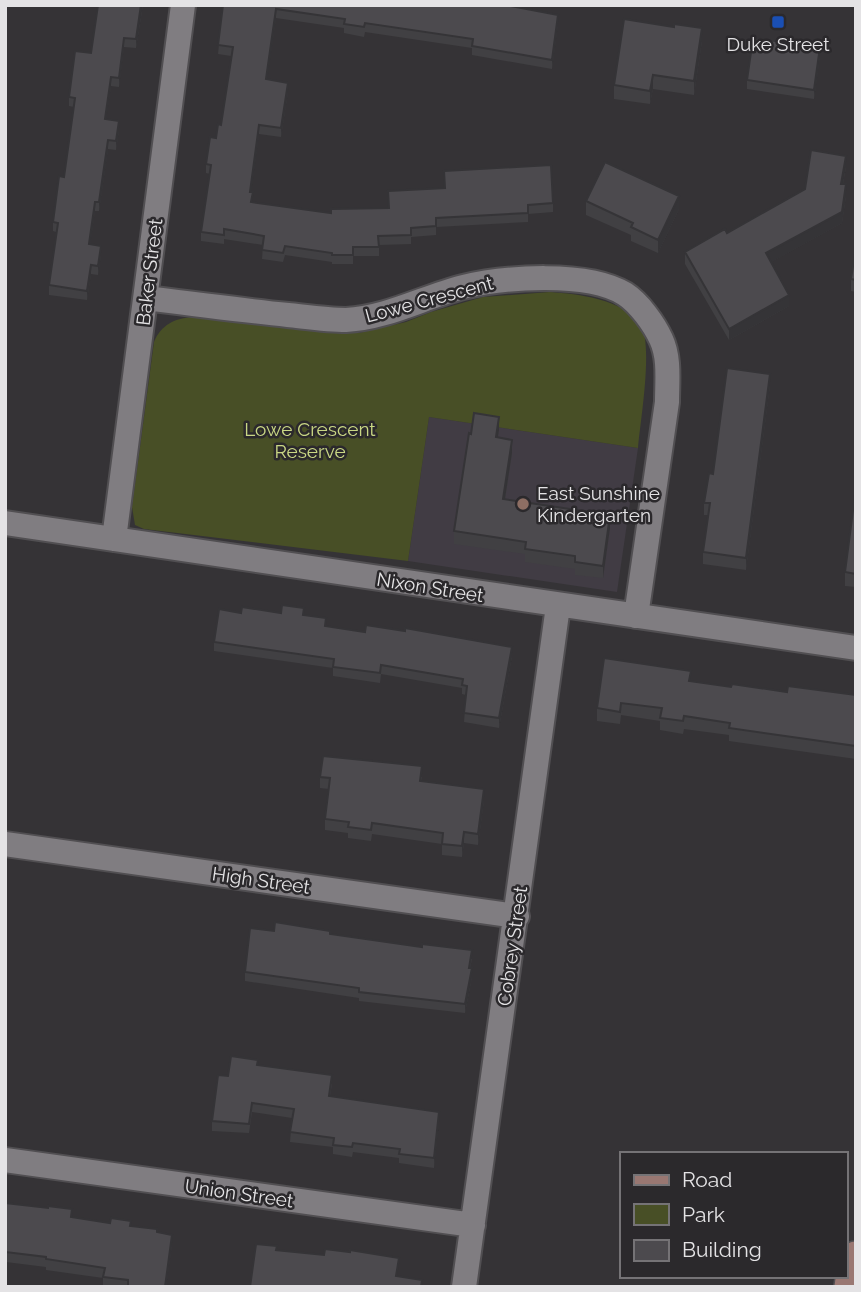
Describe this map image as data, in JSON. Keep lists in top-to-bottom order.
{
  "streets": {
    "street": [
      "Baker Street",
      "Lowe Crescent",
      "Nixon Street",
      "High Street",
      "Cobrey Street",
      "Union Street"
    ]
  },
  "crossings": [
    ["Baker Street", "Lowe Crescent"],
    ["Baker Street", "Nixon Street"],
    ["Lowe Crescent", "Nixon Street"],
    ["Nixon Street", "Cobrey Street"],
    ["High Street", "Cobrey Street"],
    ["Cobrey Street", "Union Street"]
  ],
  "parks": ["Lowe Crescent Reserve"],
  "places": {
    "transit": ["Duke Street"],
    "other": ["East Sunshine Kindergarten"]
  },
  "legend": ["Road", "Park", "Building"]
}
